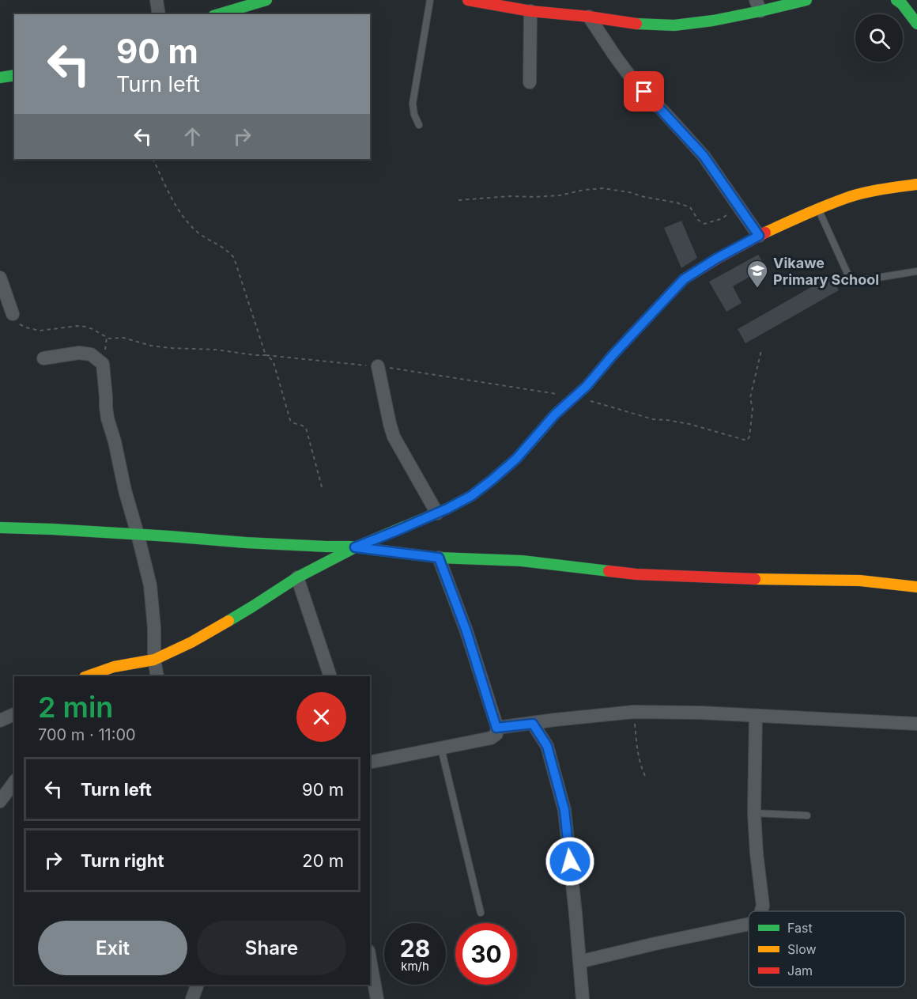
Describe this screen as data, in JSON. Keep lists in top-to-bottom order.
{
  "places": {
    "school or university": ["Vikawe Primary School"]
  },
  "legend": ["Fast", "Slow", "Jam"],
  "page": {
    "turn": ["90 m", "Turn left"],
    "heading": ["2 min", "700 m · 11:00"],
    "list": [
      {
        "name": "Turn left",
        "value": "90 m"
      },
      {
        "name": "Turn right",
        "value": "20 m"
      }
    ],
    "buttons": ["Exit", "Share"],
    "speed": "28 km/h",
    "limit": "30"
  }
}
